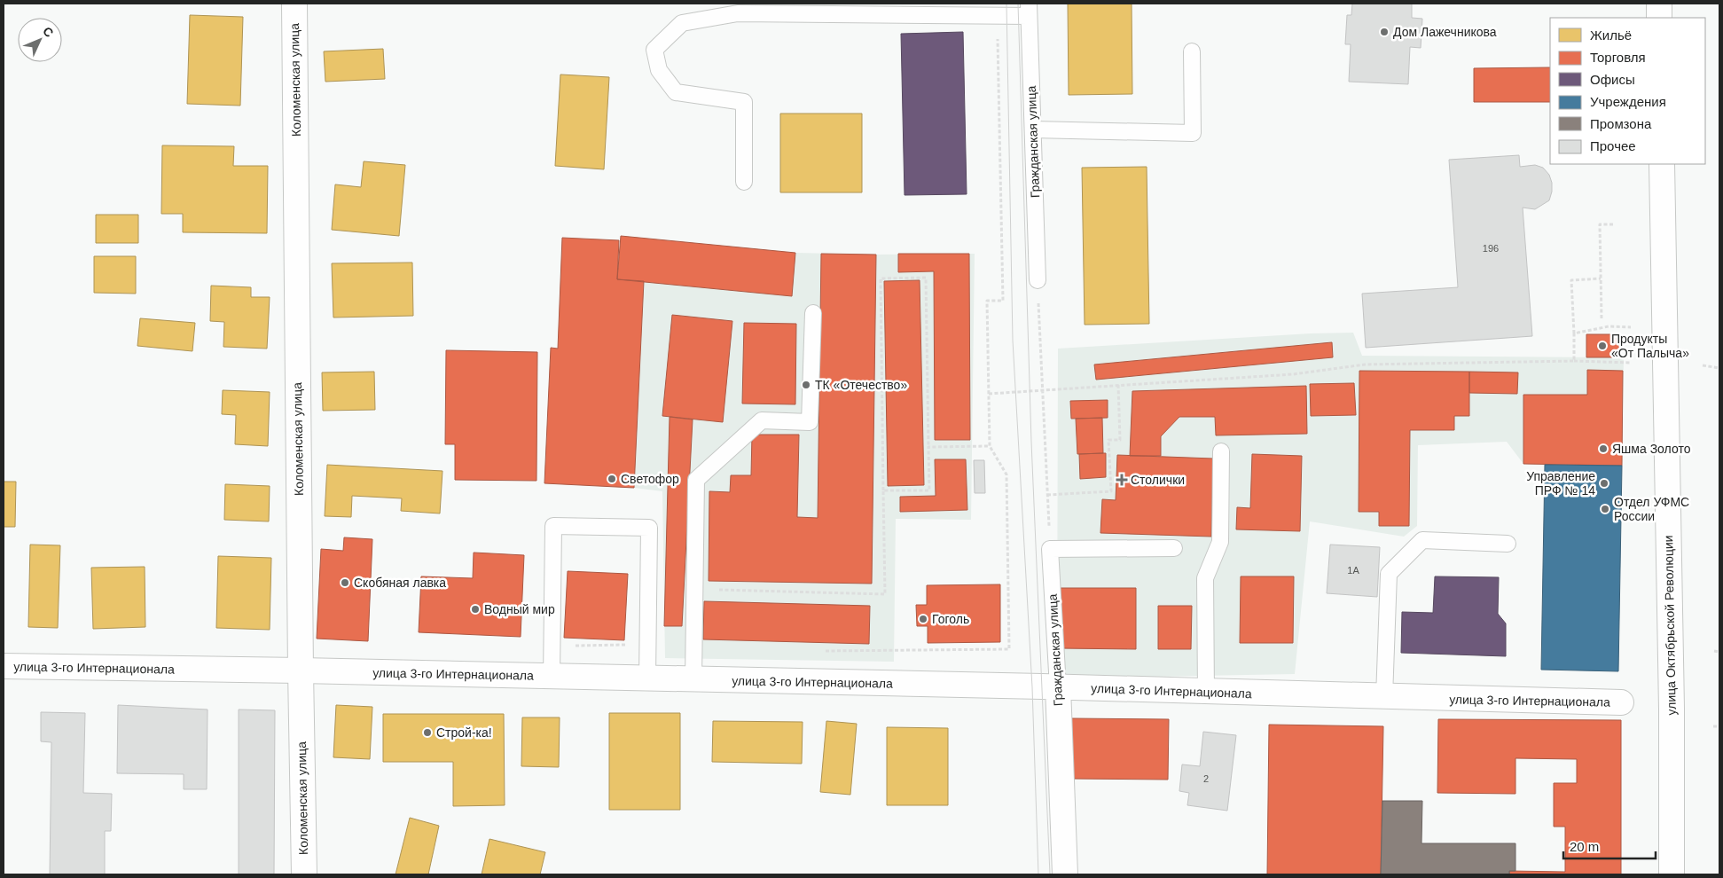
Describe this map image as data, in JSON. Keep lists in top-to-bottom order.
{
  "streets": {
    "street": [
      "Коломенская улица",
      "Гражданская улица",
      "улица Октябрьской Революции",
      "улица 3-го Интернационала"
    ]
  },
  "crossings": [
    ["Коломенская улица", "улица 3-го Интернационала"],
    ["Гражданская улица", "улица 3-го Интернационала"]
  ],
  "places": {
    "other": [
      "Дом Лажечникова",
      "Продукты «От Палыча»",
      "ТК «Отечество»",
      "Яшма Золото",
      "Светофор",
      "Управление ПРФ № 14",
      "Отдел УФМС России",
      "Скобяная лавка",
      "Водный мир",
      "Гоголь",
      "Строй-ка!"
    ],
    "health": ["Столички"]
  },
  "house_numbers": ["196", "1А", "2"],
  "legend": [
    "Жильё",
    "Торговля",
    "Офисы",
    "Учреждения",
    "Промзона",
    "Прочее"
  ],
  "scale_bar": "20 m",
  "north": "top right"
}
